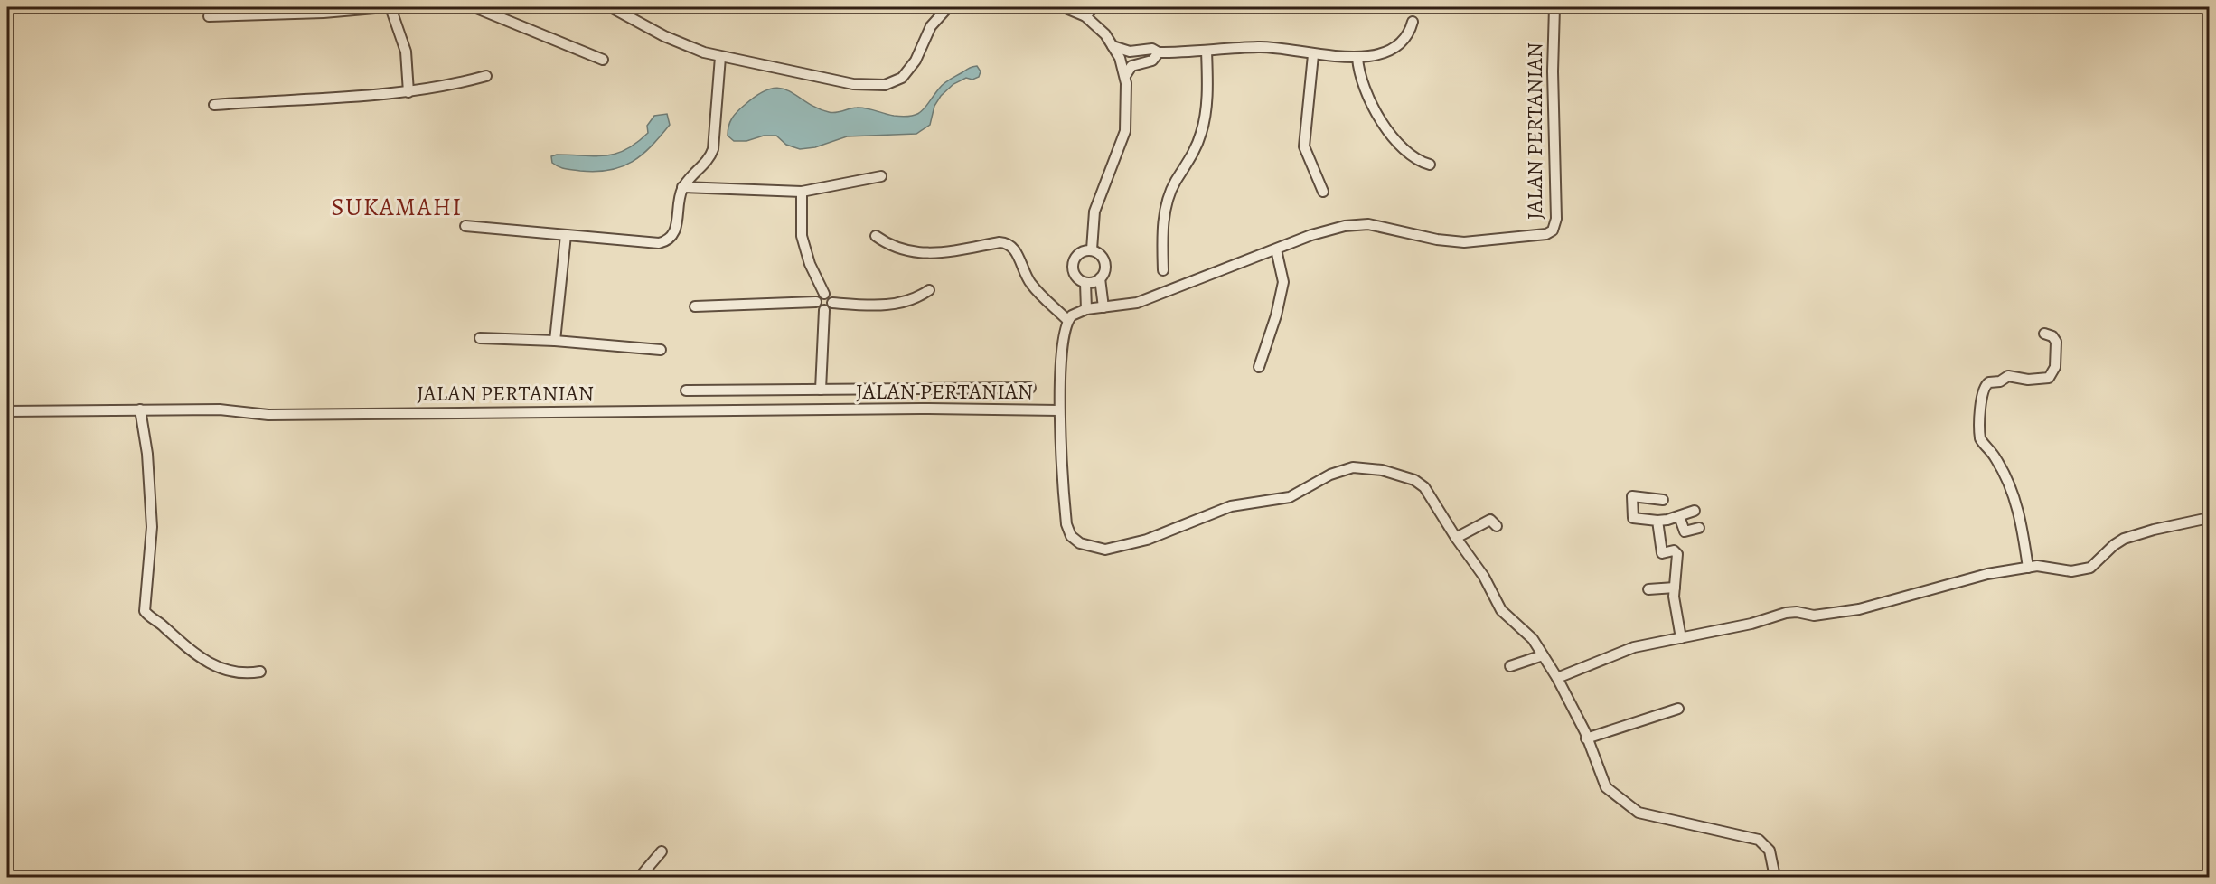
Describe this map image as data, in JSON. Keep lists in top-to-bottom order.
{
  "streets": {
    "street": ["JALAN PERTANIAN"]
  },
  "districts": ["SUKAMAHI"]
}
